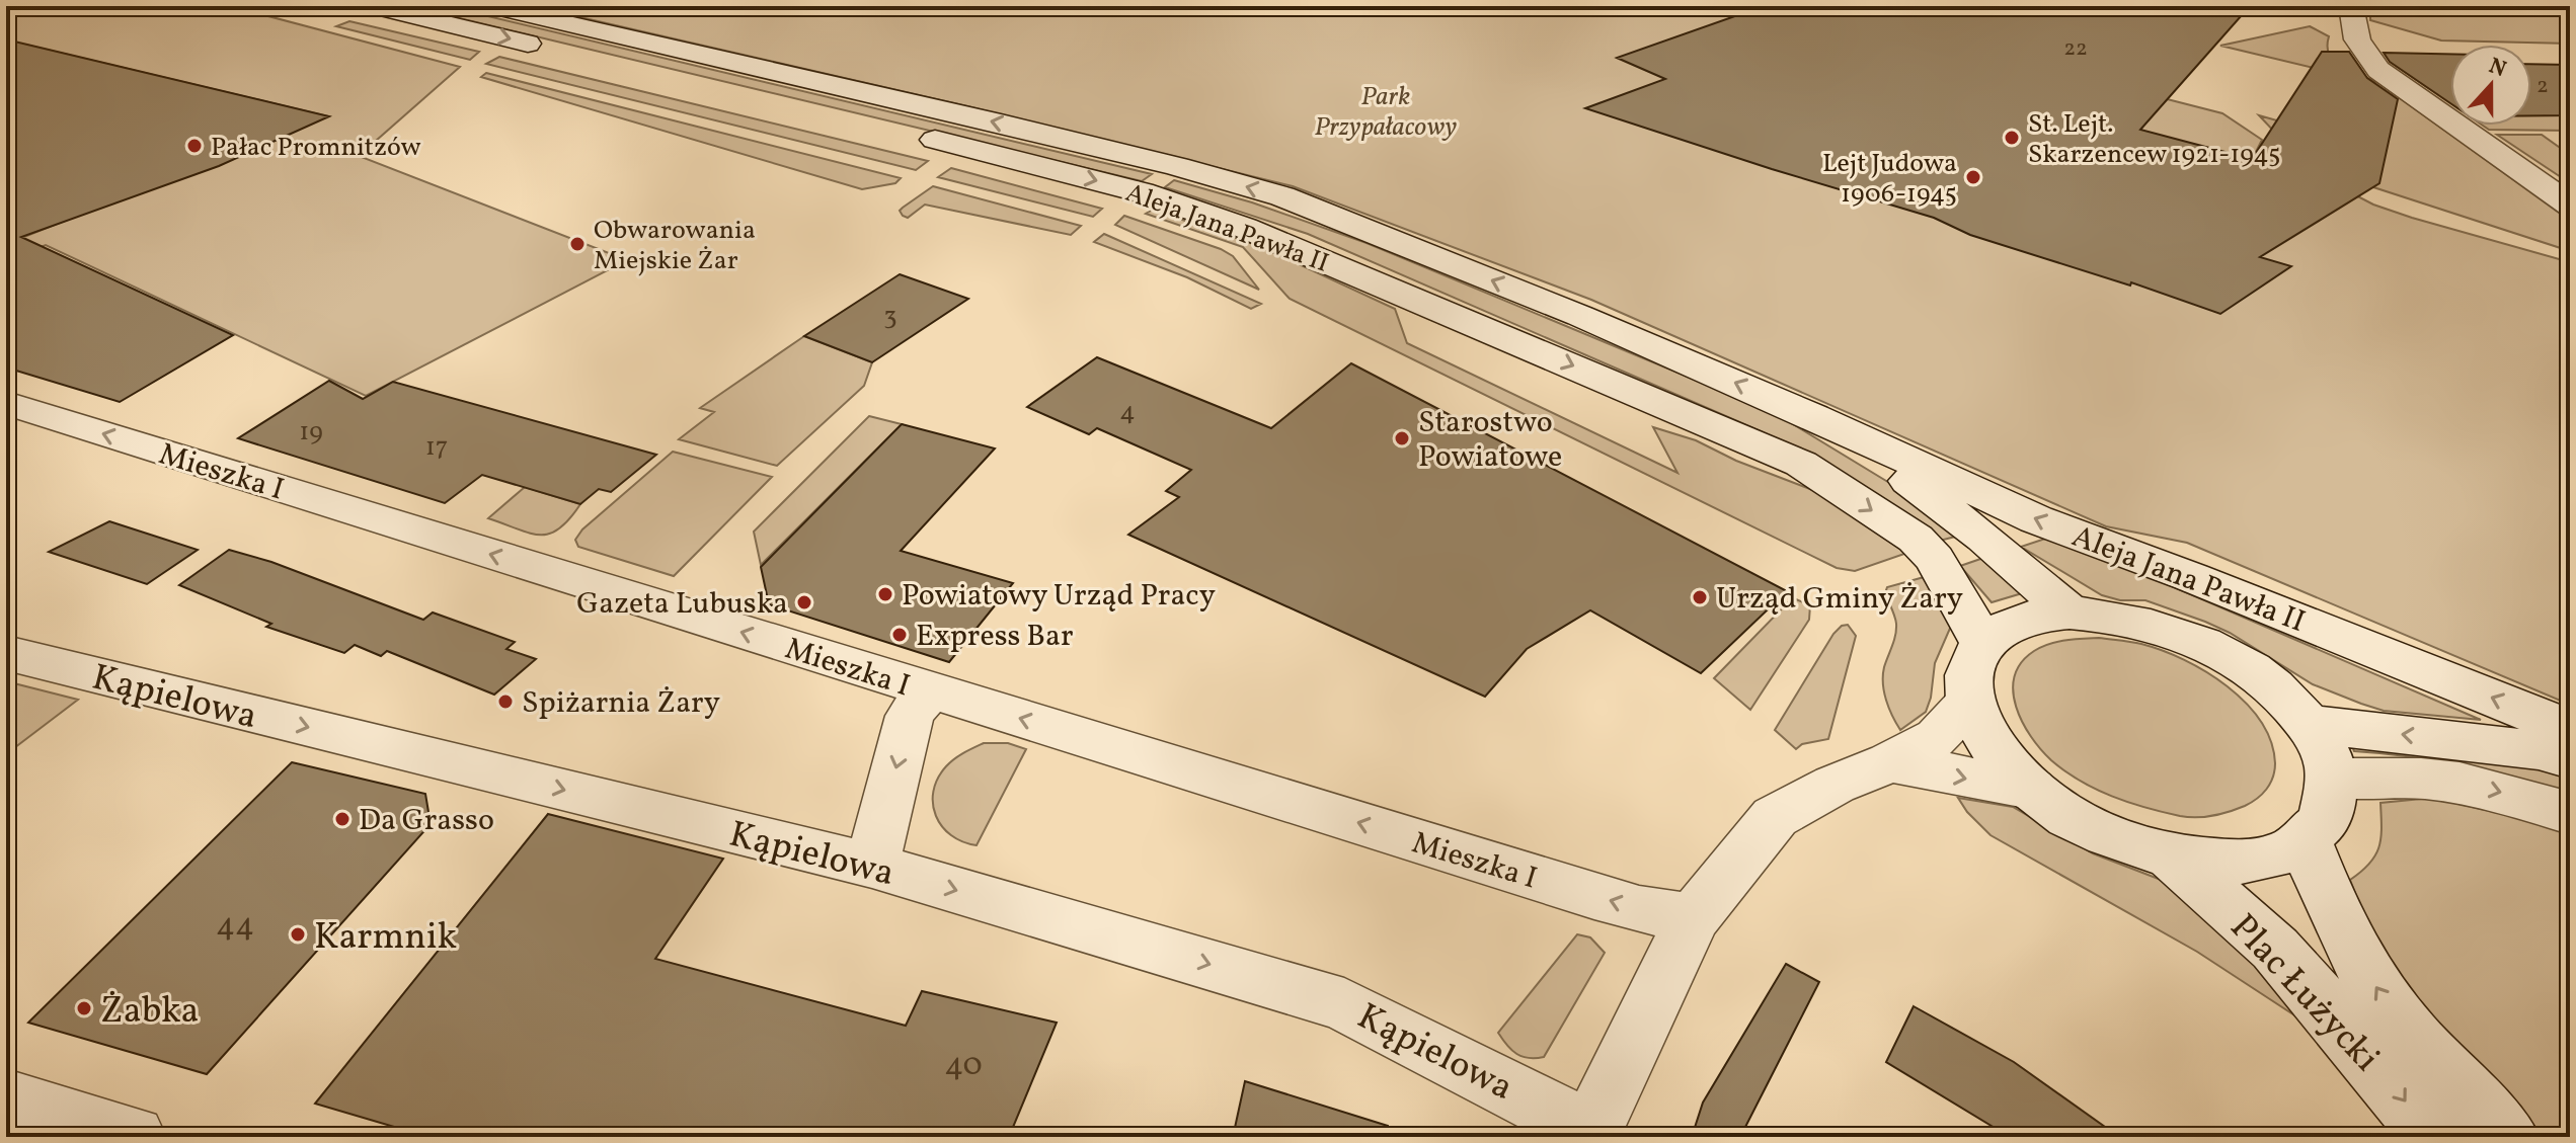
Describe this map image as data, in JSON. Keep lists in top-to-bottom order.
{
  "streets": {
    "street": [
      "Aleja Jana Pawła II",
      "Mieszka I",
      "Kąpielowa",
      "Plac Łużycki"
    ]
  },
  "one_way": ["Mieszka I", "Kąpielowa"],
  "parks": ["Park Przypałacowy"],
  "places": [
    "St. Lejt. Skarzencew 1921-1945",
    "Pałac Promnitzów",
    "Lejt Judowa 1906-1945",
    "Obwarowania Miejskie Żar",
    "Starostwo Powiatowe",
    "Powiatowy Urząd Pracy",
    "Urząd Gminy Żary",
    "Gazeta Lubuska",
    "Express Bar",
    "Spiżarnia Żary",
    "Da Grasso",
    "Karmnik",
    "Żabka"
  ],
  "house_numbers": [
    "22",
    "2",
    "3",
    "4",
    "19",
    "17",
    "44",
    "40"
  ],
  "north": "top"
}
